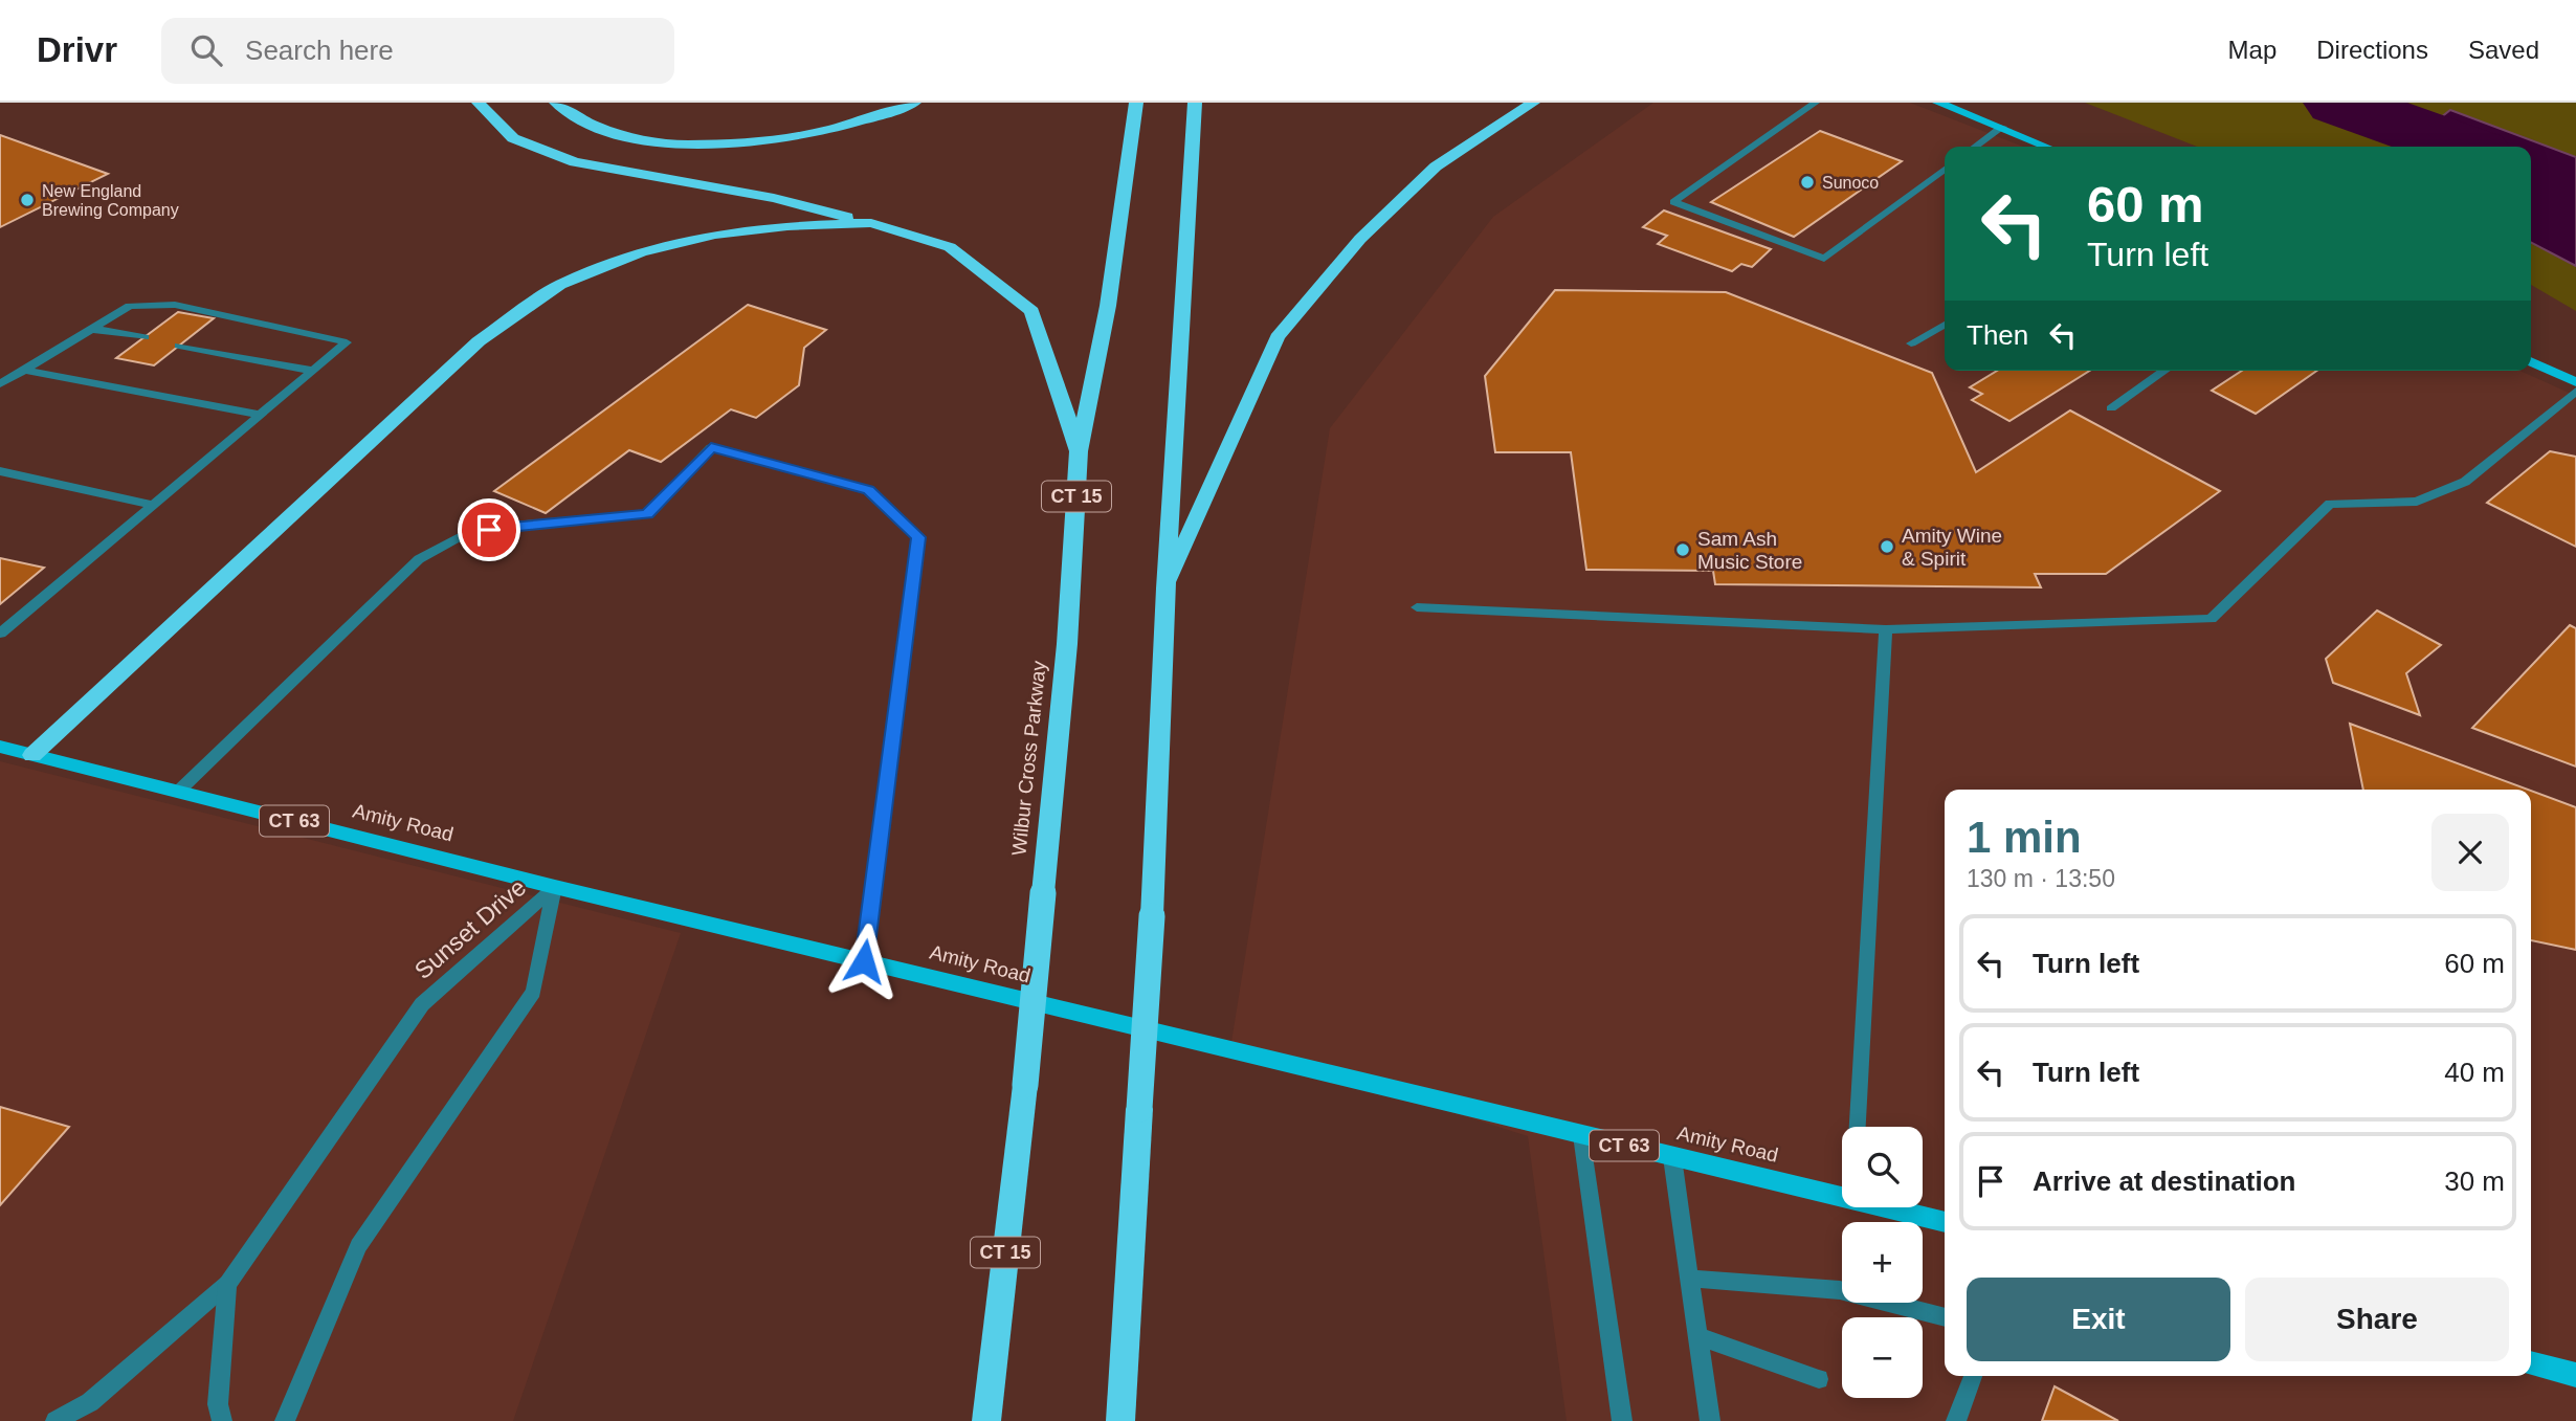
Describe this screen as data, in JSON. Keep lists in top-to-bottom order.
{
  "streets": {
    "highway": ["CT 15", "Wilbur Cross Parkway"],
    "main road": ["CT 63", "Amity Road"],
    "street": ["Sunset Drive"]
  },
  "crossings": [
    ["Amity Road", "Sunset Drive"]
  ],
  "places": [
    "Sunoco",
    "New England Brewing Company",
    "Amity Wine & Spirit",
    "Sam Ash Music Store"
  ],
  "page": {
    "header": "Drivr",
    "search": "Search here",
    "nav": ["Map", "Directions", "Saved"],
    "turn": ["60 m", "Turn left"],
    "then": "Then",
    "heading": ["1 min", "130 m · 13:50"],
    "list": [
      {
        "name": "Turn left",
        "value": "60 m"
      },
      {
        "name": "Turn left",
        "value": "40 m"
      },
      {
        "name": "Arrive at destination",
        "value": "30 m"
      }
    ],
    "map_buttons": ["+", "−"],
    "buttons": ["Exit", "Share"]
  }
}
